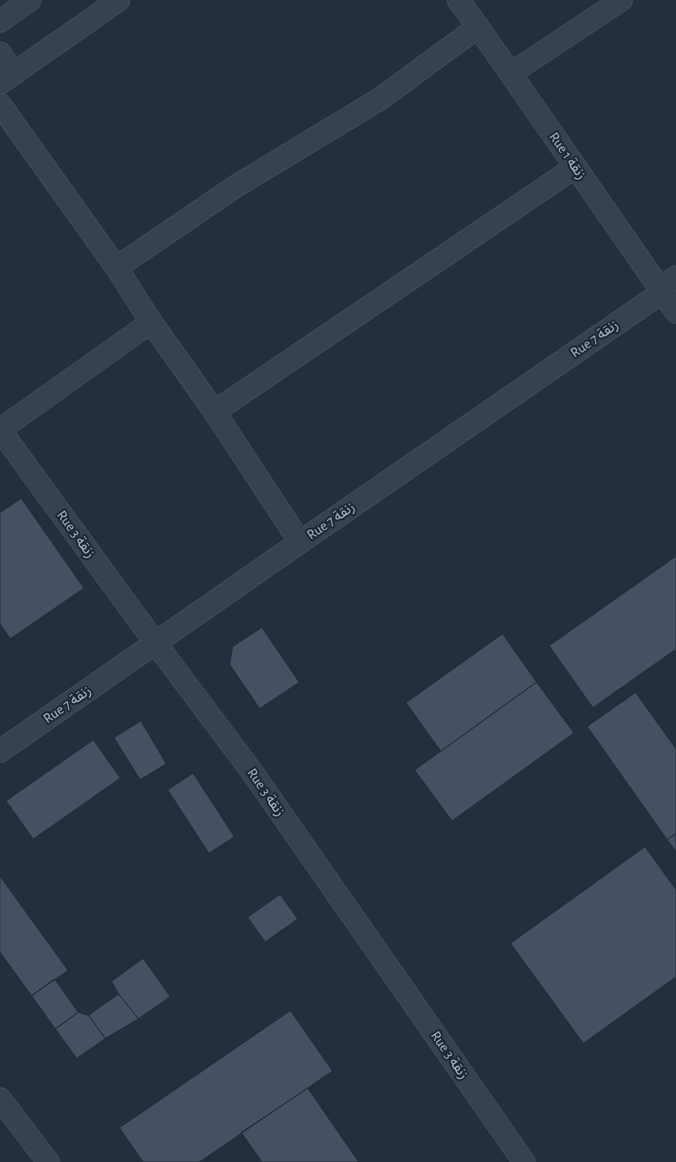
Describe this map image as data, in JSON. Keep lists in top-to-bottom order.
{
  "streets": {
    "street": ["Rue 1 زنقة", "Rue 7 زنقة", "Rue 3 زنقة"]
  },
  "crossings": [
    ["Rue 1 زنقة", "Rue 7 زنقة"],
    ["Rue 7 زنقة", "Rue 3 زنقة"]
  ]
}
